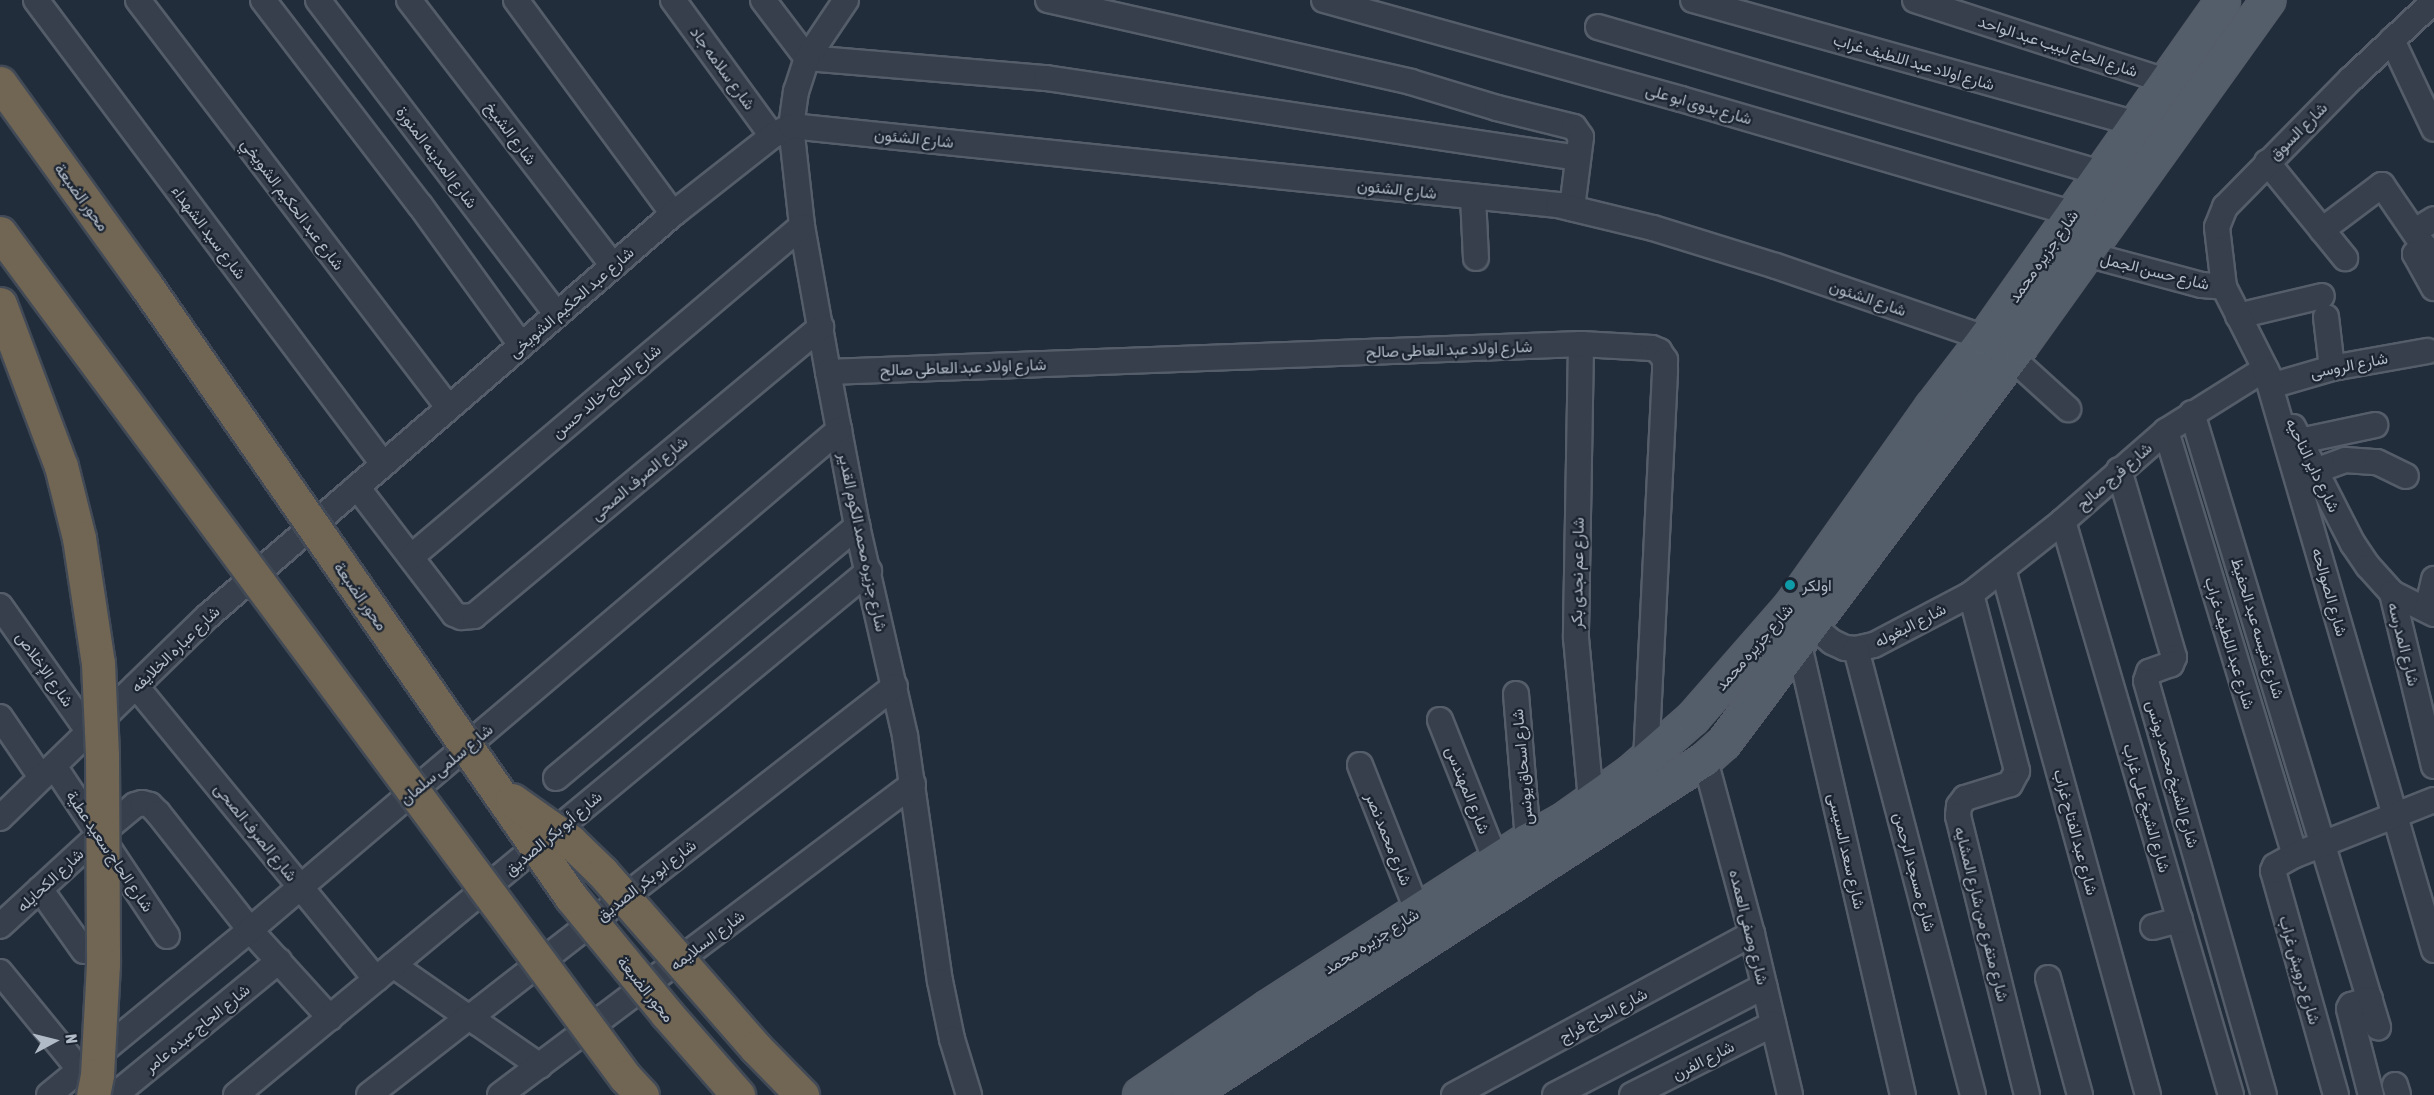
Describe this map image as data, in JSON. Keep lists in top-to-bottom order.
{
  "streets": {
    "highway": ["محور الضبعة"],
    "main road": ["شارع جزيره محمد"],
    "street": [
      "شارع الحاج لبيب عبد الواحد",
      "شارع اولاد عبد اللطيف غراب",
      "شارع سلامه جاد",
      "شارع بدوى ابو على",
      "شارع السوق",
      "شارع الشيخ",
      "شارع الشئون",
      "شارع المدينه المنورة",
      "شارع عبد الحكيم الشويخي",
      "شارع سيد الشهداء",
      "شارع حسن الجمل",
      "شارع عبد الحكيم الشويخى",
      "شارع اولاد عبد العاطى صالح",
      "شارع الروسى",
      "شارع الحاج خالد حسن",
      "شارع داير الناحيه",
      "شارع فرج صالح",
      "شارع الصرف الصحى",
      "شارع جزيره محمد الكوم القدير",
      "شارع عم نجدى بكر",
      "شارع الصوالحه",
      "شارع البغوله",
      "شارع نفيسه عبد الحفيظ",
      "شارع عبد اللطيف غراب",
      "شارع المدرسه",
      "شارع عباره الخلايفه",
      "شارع الإخلاص",
      "شارع سلمى سلمان",
      "شارع اسحاق يونس",
      "شارع الشيخ محمد يونس",
      "شارع المهندس",
      "شارع الشيخ على غراب",
      "شارع عبد الفتاح غراب",
      "شارع أبو بكر الصديق",
      "شارع محمد نصر",
      "شارع الحاج سعيد عطية",
      "شارع سعد السيسى",
      "شارع مسجد الرحمن",
      "شارع الكحايله",
      "شارع ابو بكر الصديق",
      "شارع متفرع من شارع المشايه",
      "شارع وصفى العمده",
      "شارع السلايمه",
      "شارع درويش غراب",
      "شارع الحاج فراج",
      "شارع الحاج عبده عامر",
      "شارع الفرن"
    ]
  },
  "crossings": [
    ["شارع الحاج لبيب عبد الواحد", "شارع جزيره محمد"],
    ["شارع اولاد عبد اللطيف غراب", "شارع جزيره محمد"],
    ["شارع سلامه جاد", "شارع الشئون"],
    ["شارع سلامه جاد", "شارع عبد الحكيم الشويخى"],
    ["شارع سلامه جاد", "شارع جزيره محمد الكوم القدير"],
    ["شارع بدوى ابو على", "شارع جزيره محمد"],
    ["شارع السوق", "شارع حسن الجمل"],
    ["شارع السوق", "شارع داير الناحيه"],
    ["شارع الشيخ", "شارع عبد الحكيم الشويخى"],
    ["شارع الشئون", "شارع جزيره محمد"],
    ["شارع الشئون", "شارع عبد الحكيم الشويخى"],
    ["شارع الشئون", "شارع جزيره محمد الكوم القدير"],
    ["شارع المدينه المنورة", "شارع عبد الحكيم الشويخى"],
    ["شارع عبد الحكيم الشويخي", "شارع عبد الحكيم الشويخى"],
    ["شارع سيد الشهداء", "شارع عبد الحكيم الشويخى"],
    ["شارع جزيره محمد", "شارع حسن الجمل"],
    ["شارع جزيره محمد", "شارع اولاد عبد العاطى صالح"],
    ["شارع جزيره محمد", "شارع عم نجدى بكر"],
    ["شارع جزيره محمد", "شارع البغوله"],
    ["شارع جزيره محمد", "شارع اسحاق يونس"],
    ["شارع جزيره محمد", "شارع المهندس"],
    ["شارع جزيره محمد", "شارع محمد نصر"],
    ["شارع جزيره محمد", "شارع سعد السيسى"],
    ["شارع جزيره محمد", "شارع وصفى العمده"],
    ["شارع حسن الجمل", "شارع داير الناحيه"],
    ["شارع عبد الحكيم الشويخى", "شارع جزيره محمد الكوم القدير"],
    ["شارع عبد الحكيم الشويخى", "شارع عباره الخلايفه"],
    ["شارع اولاد عبد العاطى صالح", "شارع جزيره محمد الكوم القدير"],
    ["شارع اولاد عبد العاطى صالح", "شارع عم نجدى بكر"],
    ["شارع الروسى", "شارع داير الناحيه"],
    ["شارع الروسى", "شارع فرج صالح"],
    ["شارع الروسى", "شارع الصوالحه"],
    ["شارع الحاج خالد حسن", "شارع الصرف الصحى"],
    ["شارع الحاج خالد حسن", "شارع جزيره محمد الكوم القدير"],
    ["شارع داير الناحيه", "شارع فرج صالح"],
    ["شارع داير الناحيه", "شارع الصوالحه"],
    ["شارع داير الناحيه", "شارع المدرسه"],
    ["شارع فرج صالح", "شارع الصوالحه"],
    ["شارع فرج صالح", "شارع البغوله"],
    ["شارع فرج صالح", "شارع نفيسه عبد الحفيظ"],
    ["شارع فرج صالح", "شارع عبد اللطيف غراب"],
    ["شارع فرج صالح", "شارع الشيخ محمد يونس"],
    ["شارع فرج صالح", "شارع الشيخ على غراب"],
    ["شارع فرج صالح", "شارع عبد الفتاح غراب"],
    ["شارع فرج صالح", "شارع متفرع من شارع المشايه"],
    ["شارع الصرف الصحى", "شارع جزيره محمد الكوم القدير"],
    ["شارع الصرف الصحى", "شارع عباره الخلايفه"],
    ["شارع الصرف الصحى", "شارع سلمى سلمان"],
    ["شارع الصرف الصحى", "شارع أبو بكر الصديق"],
    ["شارع جزيره محمد الكوم القدير", "شارع سلمى سلمان"],
    ["شارع جزيره محمد الكوم القدير", "شارع أبو بكر الصديق"],
    ["شارع جزيره محمد الكوم القدير", "شارع ابو بكر الصديق"],
    ["شارع جزيره محمد الكوم القدير", "شارع السلايمه"],
    ["شارع الصوالحه", "شارع درويش غراب"],
    ["شارع البغوله", "شارع سعد السيسى"],
    ["شارع البغوله", "شارع مسجد الرحمن"],
    ["شارع البغوله", "شارع متفرع من شارع المشايه"],
    ["شارع نفيسه عبد الحفيظ", "شارع درويش غراب"],
    ["شارع عبد اللطيف غراب", "شارع درويش غراب"],
    ["شارع عباره الخلايفه", "شارع الإخلاص"],
    ["شارع عباره الخلايفه", "شارع الحاج سعيد عطية"],
    ["شارع سلمى سلمان", "شارع الكحايله"],
    ["شارع الحاج سعيد عطية", "شارع الكحايله"],
    ["شارع وصفى العمده", "شارع الحاج فراج"],
    ["شارع وصفى العمده", "شارع الفرن"]
  ],
  "places": ["اولكر"],
  "north": "right"
}
